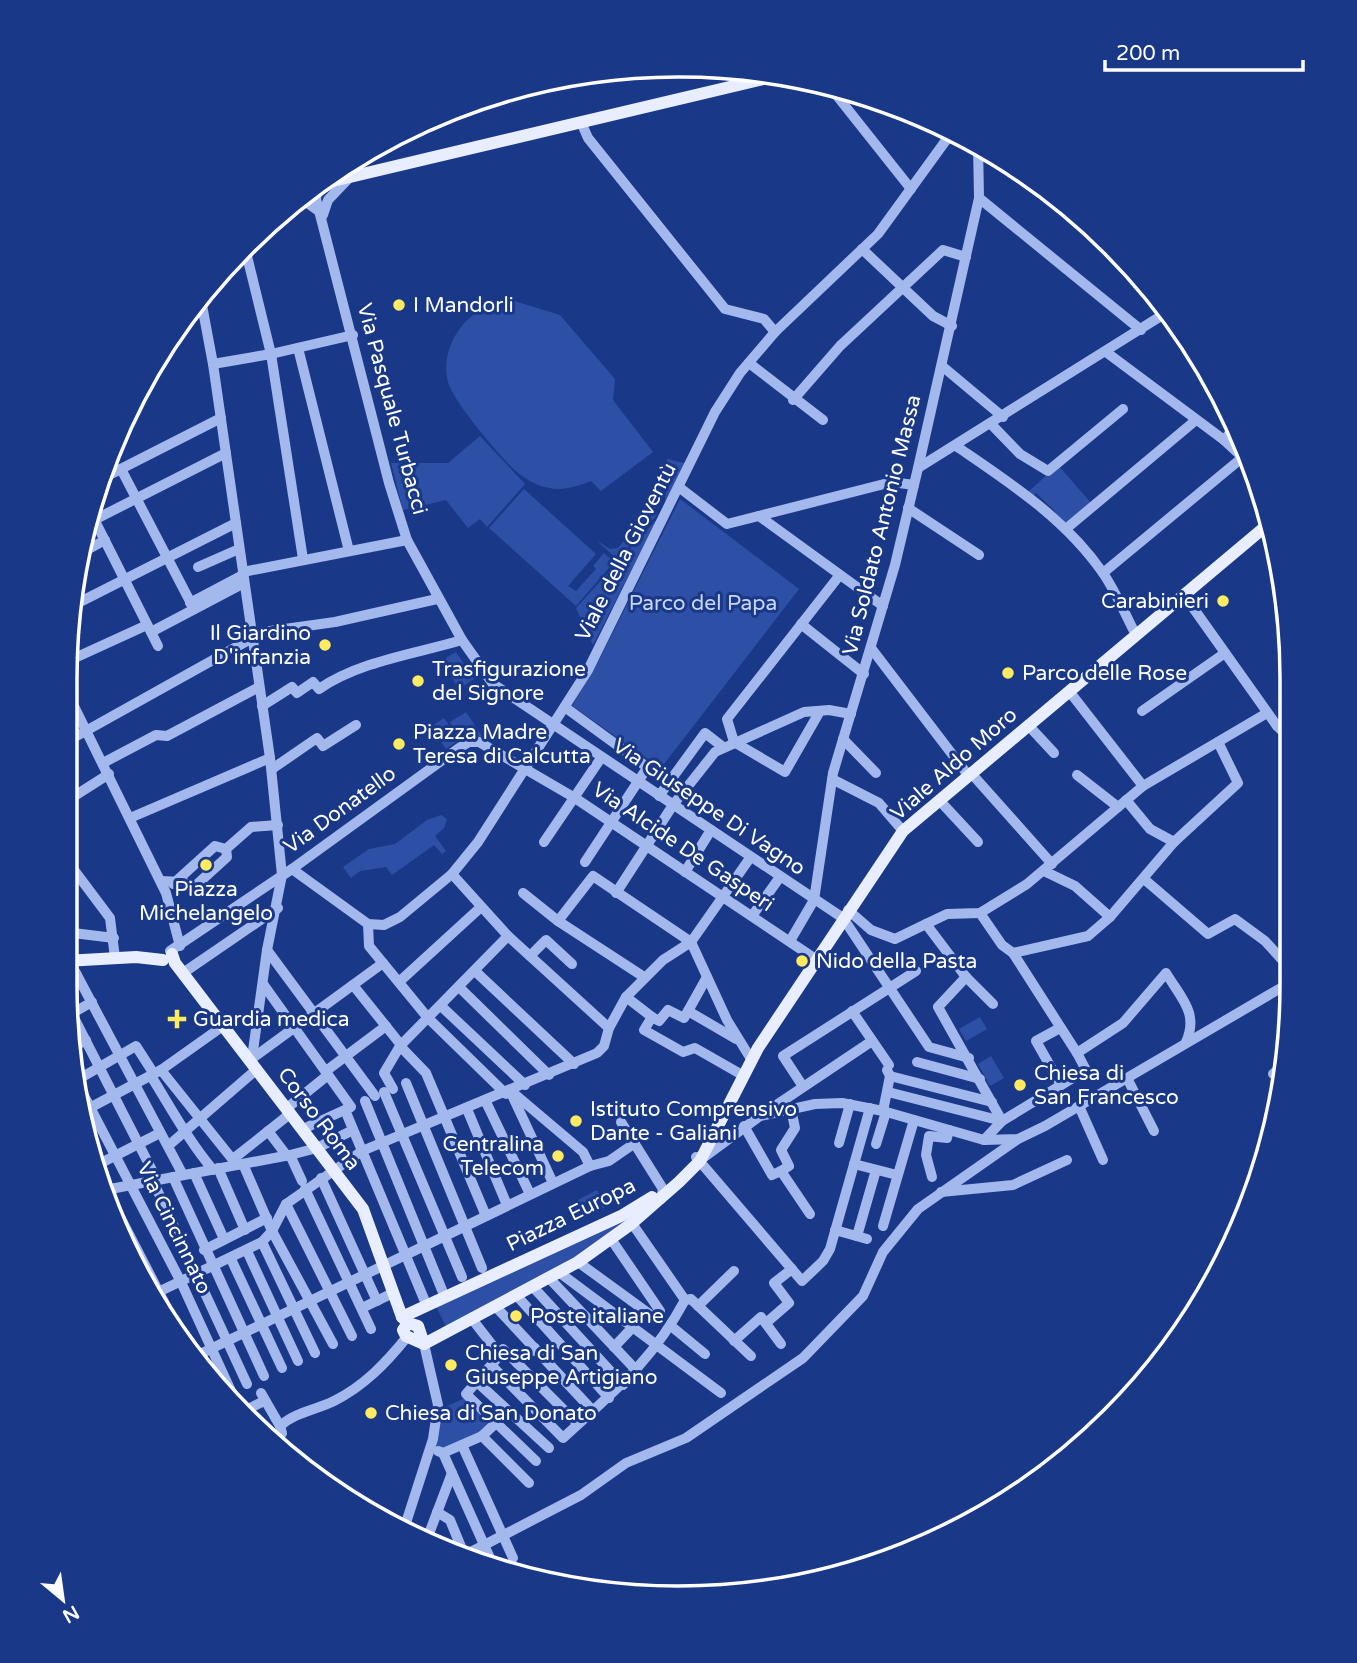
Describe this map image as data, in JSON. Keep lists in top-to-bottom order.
{
  "streets": {
    "main road": ["Viale Aldo Moro", "Corso Roma", "Piazza Europa"],
    "street": [
      "Via Pasquale Turbacci",
      "Via Soldato Antonio Massa",
      "Viale della Gioventù",
      "Via Giuseppe Di Vagno",
      "Via Donatello",
      "Via Alcide De Gasperi",
      "Via Cincinnato"
    ]
  },
  "crossings": [
    ["Via Pasquale Turbacci", "Viale della Gioventù"],
    ["Via Pasquale Turbacci", "Via Giuseppe Di Vagno"],
    ["Via Soldato Antonio Massa", "Via Giuseppe Di Vagno"],
    ["Viale della Gioventù", "Via Giuseppe Di Vagno"],
    ["Viale della Gioventù", "Via Donatello"],
    ["Viale della Gioventù", "Via Alcide De Gasperi"],
    ["Viale Aldo Moro", "Via Giuseppe Di Vagno"],
    ["Viale Aldo Moro", "Via Alcide De Gasperi"],
    ["Viale Aldo Moro", "Piazza Europa"],
    ["Via Donatello", "Via Alcide De Gasperi"],
    ["Via Donatello", "Corso Roma"],
    ["Corso Roma", "Piazza Europa"]
  ],
  "parks": ["Parco del Papa"],
  "places": {
    "other": [
      "I Mandorli",
      "Carabinieri",
      "Il Giardino D'infanzia",
      "Parco delle Rose",
      "Trasfigurazione del Signore",
      "Piazza Madre Teresa di Calcutta",
      "Piazza Michelangelo",
      "Nido della Pasta",
      "Chiesa di San Francesco",
      "Istituto Comprensivo Dante - Galiani",
      "Centralina Telecom",
      "Poste italiane",
      "Chiesa di San Giuseppe Artigiano",
      "Chiesa di San Donato"
    ],
    "health": ["Guardia medica"]
  },
  "scale_bar": "200 m",
  "north": "bottom right"
}
